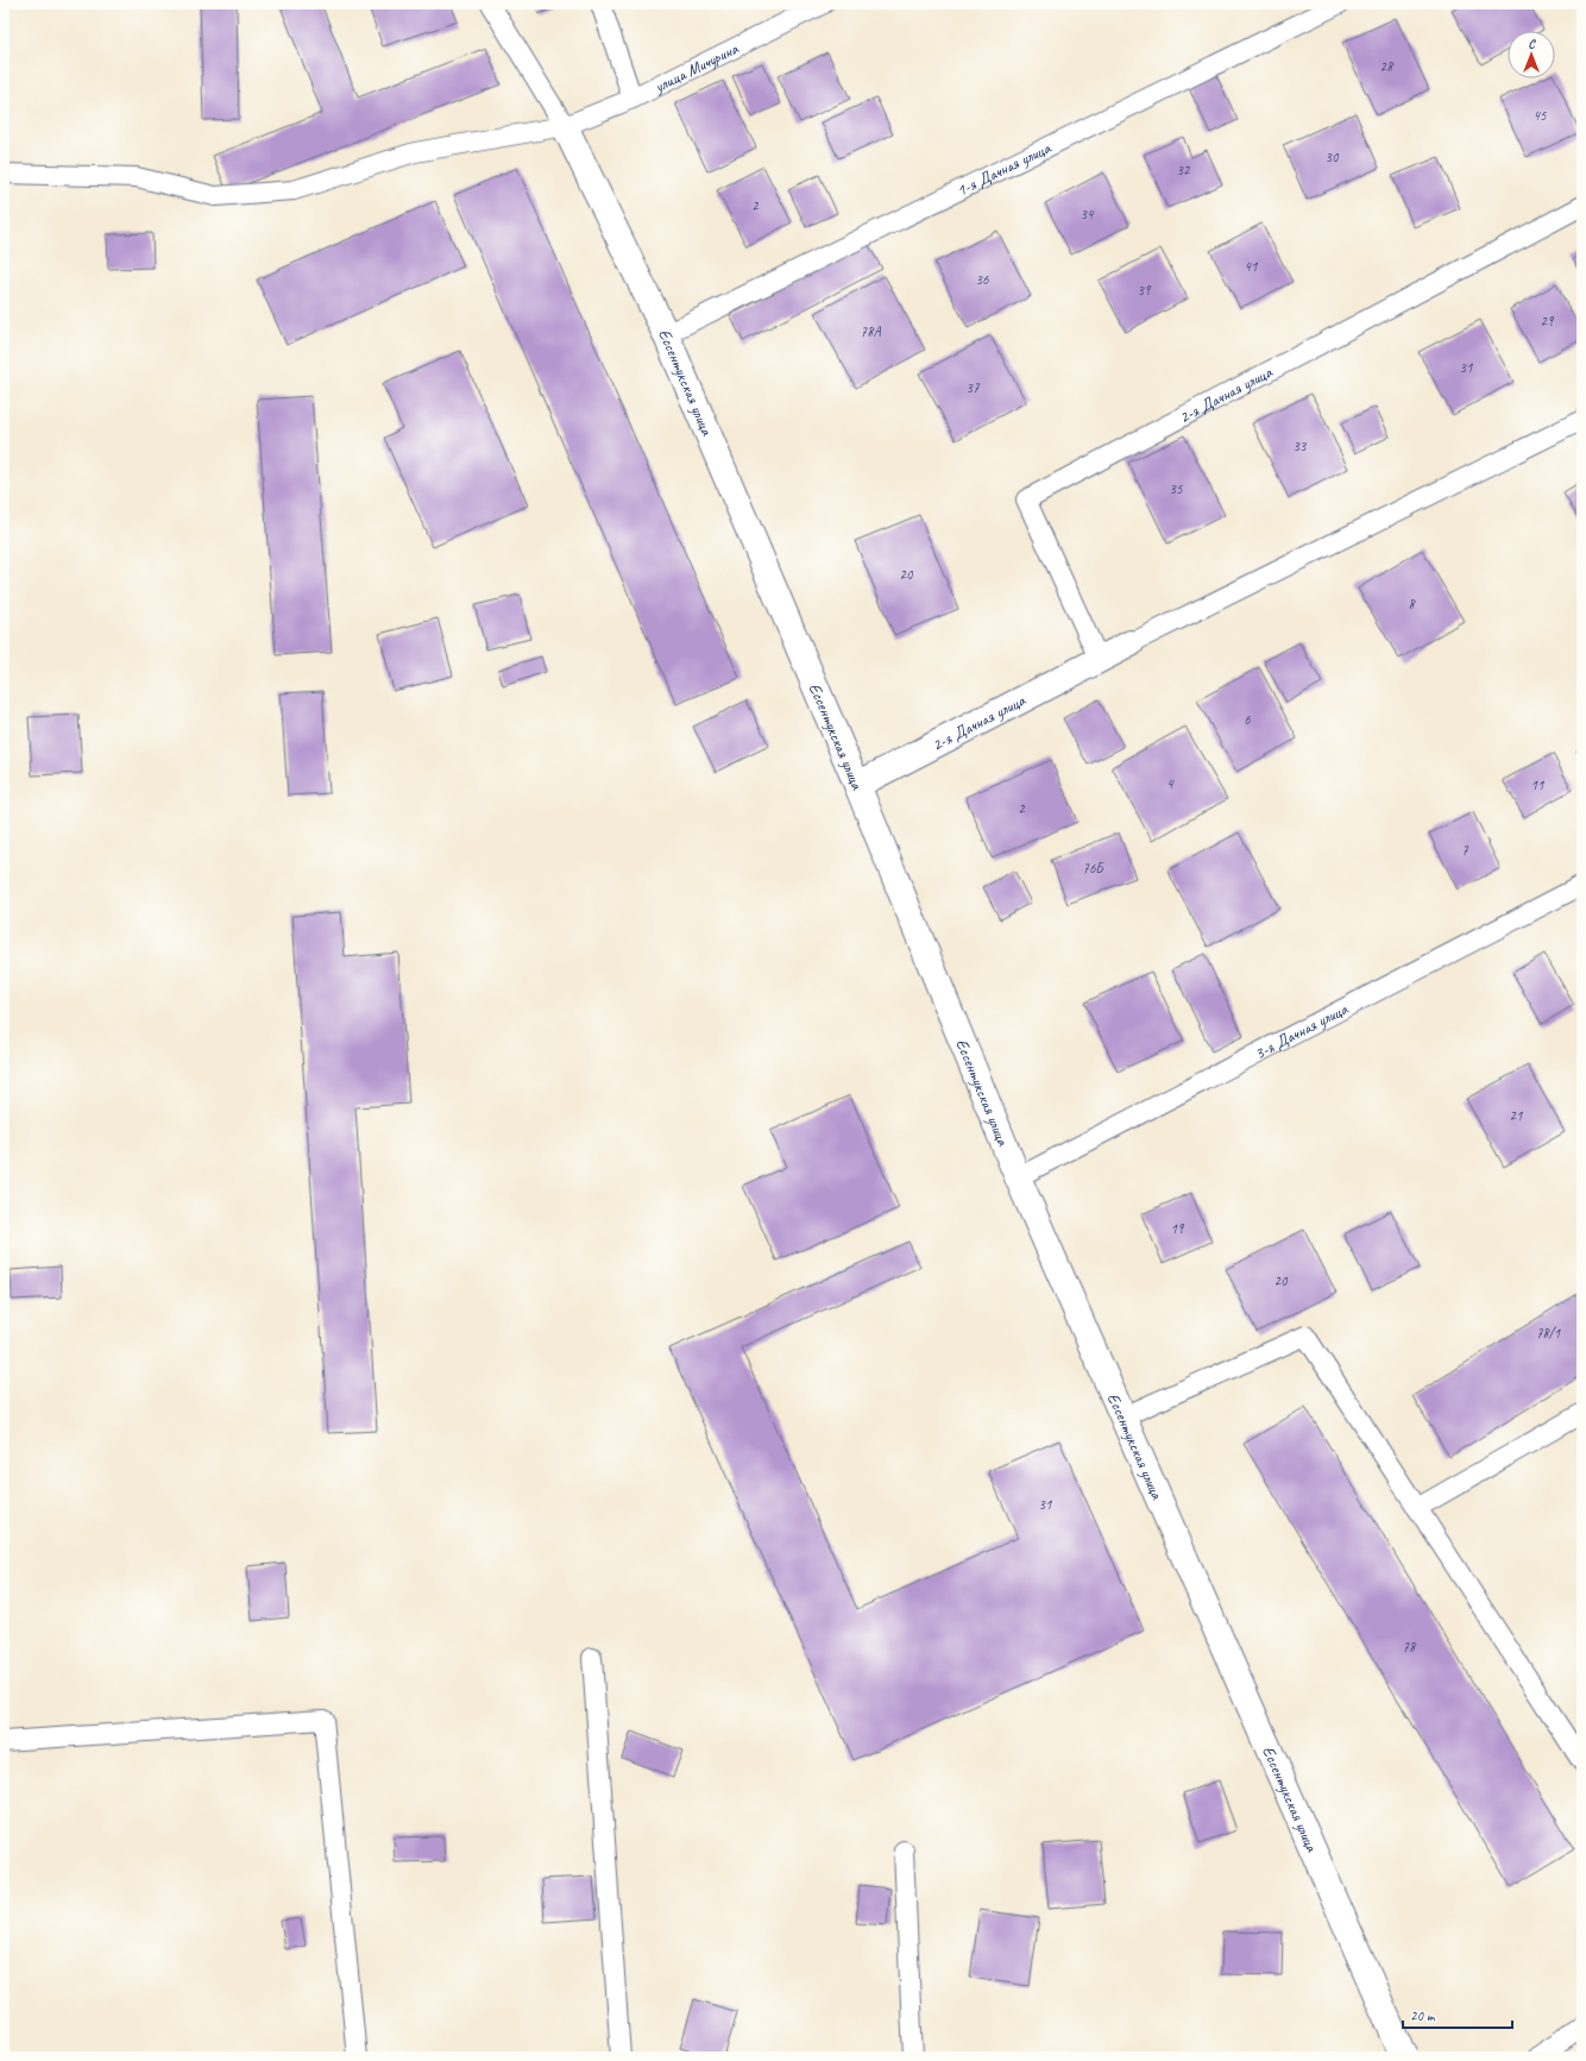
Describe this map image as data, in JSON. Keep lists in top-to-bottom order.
{
  "streets": {
    "street": ["Ессентукская улица", "2-я Дачная улица"],
    "lane": ["улица Мичурина", "1-я Дачная улица", "3-я Дачная улица"]
  },
  "crossings": [
    ["улица Мичурина", "Ессентукская улица"],
    ["1-я Дачная улица", "Ессентукская улица"],
    ["Ессентукская улица", "2-я Дачная улица"],
    ["Ессентукская улица", "3-я Дачная улица"]
  ],
  "house_numbers": [
    "28",
    "45",
    "30",
    "32",
    "2",
    "34",
    "41",
    "36",
    "39",
    "29",
    "78А",
    "31",
    "37",
    "33",
    "35",
    "20",
    "8",
    "6",
    "4",
    "11",
    "2",
    "7",
    "76Б",
    "21",
    "19",
    "20",
    "78/1",
    "31",
    "78"
  ],
  "scale_bar": "20 m",
  "north": "top"
}
